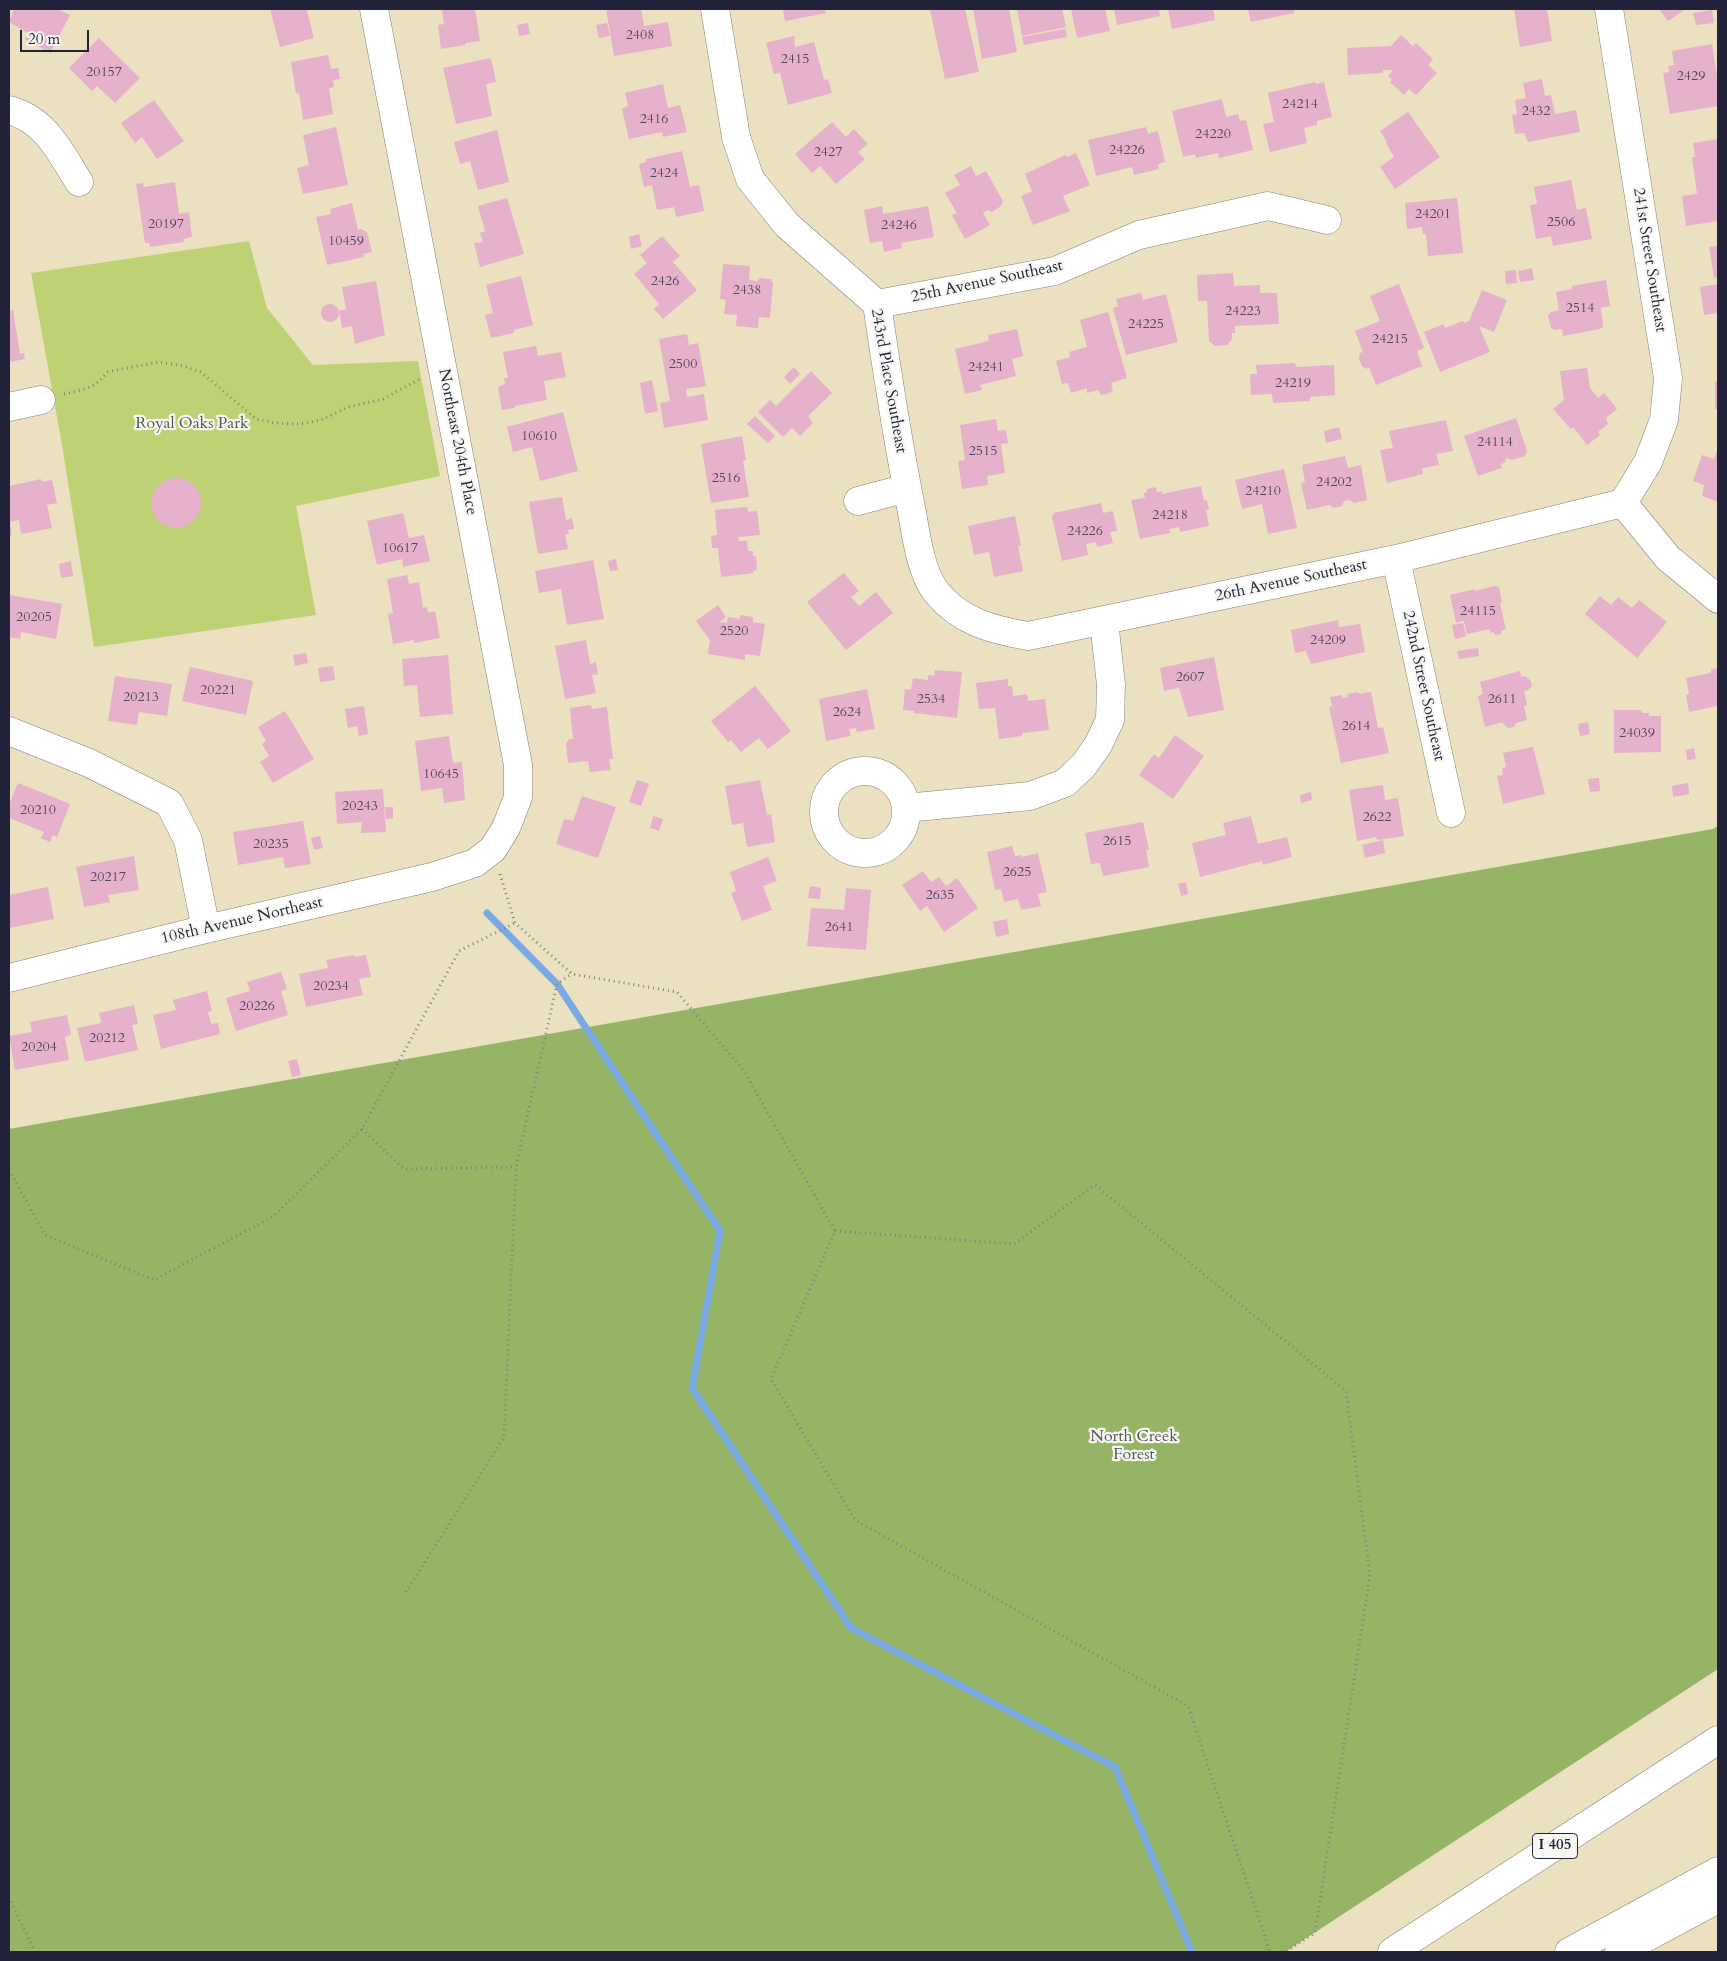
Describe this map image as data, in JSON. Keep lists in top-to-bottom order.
{
  "streets": {
    "main road": [
      "241st Street Southeast",
      "25th Avenue Southeast",
      "243rd Place Southeast",
      "Northeast 204th Place",
      "26th Avenue Southeast",
      "242nd Street Southeast",
      "108th Avenue Northeast",
      "I 405"
    ]
  },
  "crossings": [
    ["241st Street Southeast", "26th Avenue Southeast"],
    ["25th Avenue Southeast", "243rd Place Southeast"],
    ["243rd Place Southeast", "26th Avenue Southeast"],
    ["Northeast 204th Place", "108th Avenue Northeast"],
    ["26th Avenue Southeast", "242nd Street Southeast"]
  ],
  "parks": ["Royal Oaks Park", "North Creek Forest"],
  "house_numbers": [
    "2408",
    "2415",
    "20157",
    "2429",
    "24214",
    "2432",
    "2416",
    "24220",
    "24226",
    "2427",
    "2424",
    "24201",
    "2506",
    "20197",
    "24246",
    "10459",
    "2426",
    "2438",
    "2514",
    "24223",
    "24225",
    "24215",
    "2500",
    "24241",
    "24219",
    "10610",
    "24114",
    "2515",
    "2516",
    "24202",
    "24210",
    "24218",
    "24226",
    "10617",
    "24115",
    "20205",
    "2520",
    "24209",
    "2607",
    "20221",
    "20213",
    "2534",
    "2611",
    "2624",
    "2614",
    "24039",
    "10645",
    "20243",
    "20210",
    "2622",
    "2615",
    "20235",
    "2625",
    "20217",
    "2635",
    "2641",
    "20234",
    "20226",
    "20212",
    "20204"
  ],
  "scale_bar": "20 m"
}
